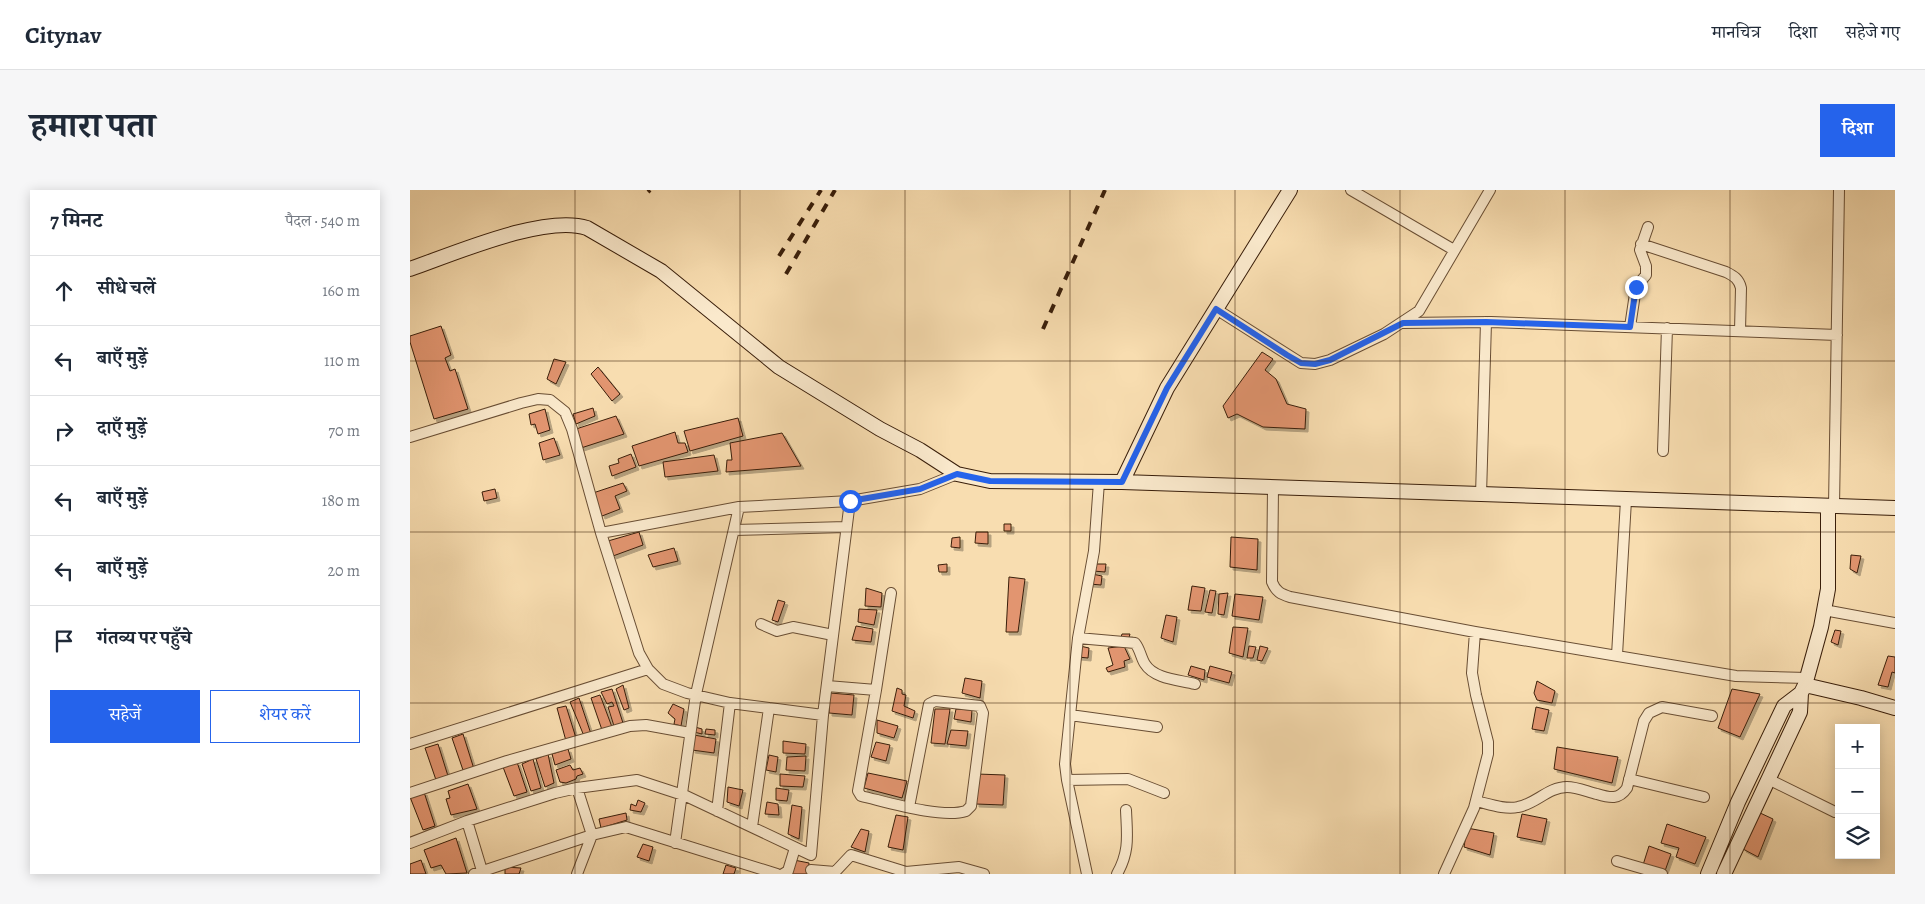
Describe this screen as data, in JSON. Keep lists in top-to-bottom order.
{
  "page": {
    "header": "Citynav",
    "nav": ["मानचित्र", "दिशा", "सहेजे गए"],
    "title": "हमारा पता",
    "buttons": [
      "दिशा",
      ["सहेजें", "शेयर करें"]
    ],
    "heading": ["7 मिनट", "पैदल · 540 m"],
    "list": [
      ["सीधे चलें", "160 m"],
      ["बाएँ मुड़ें", "110 m"],
      ["दाएँ मुड़ें", "70 m"],
      ["बाएँ मुड़ें", "180 m"],
      ["बाएँ मुड़ें", "20 m"],
      "गंतव्य पर पहुँचे"
    ],
    "map_buttons": ["+", "−"]
  }
}
